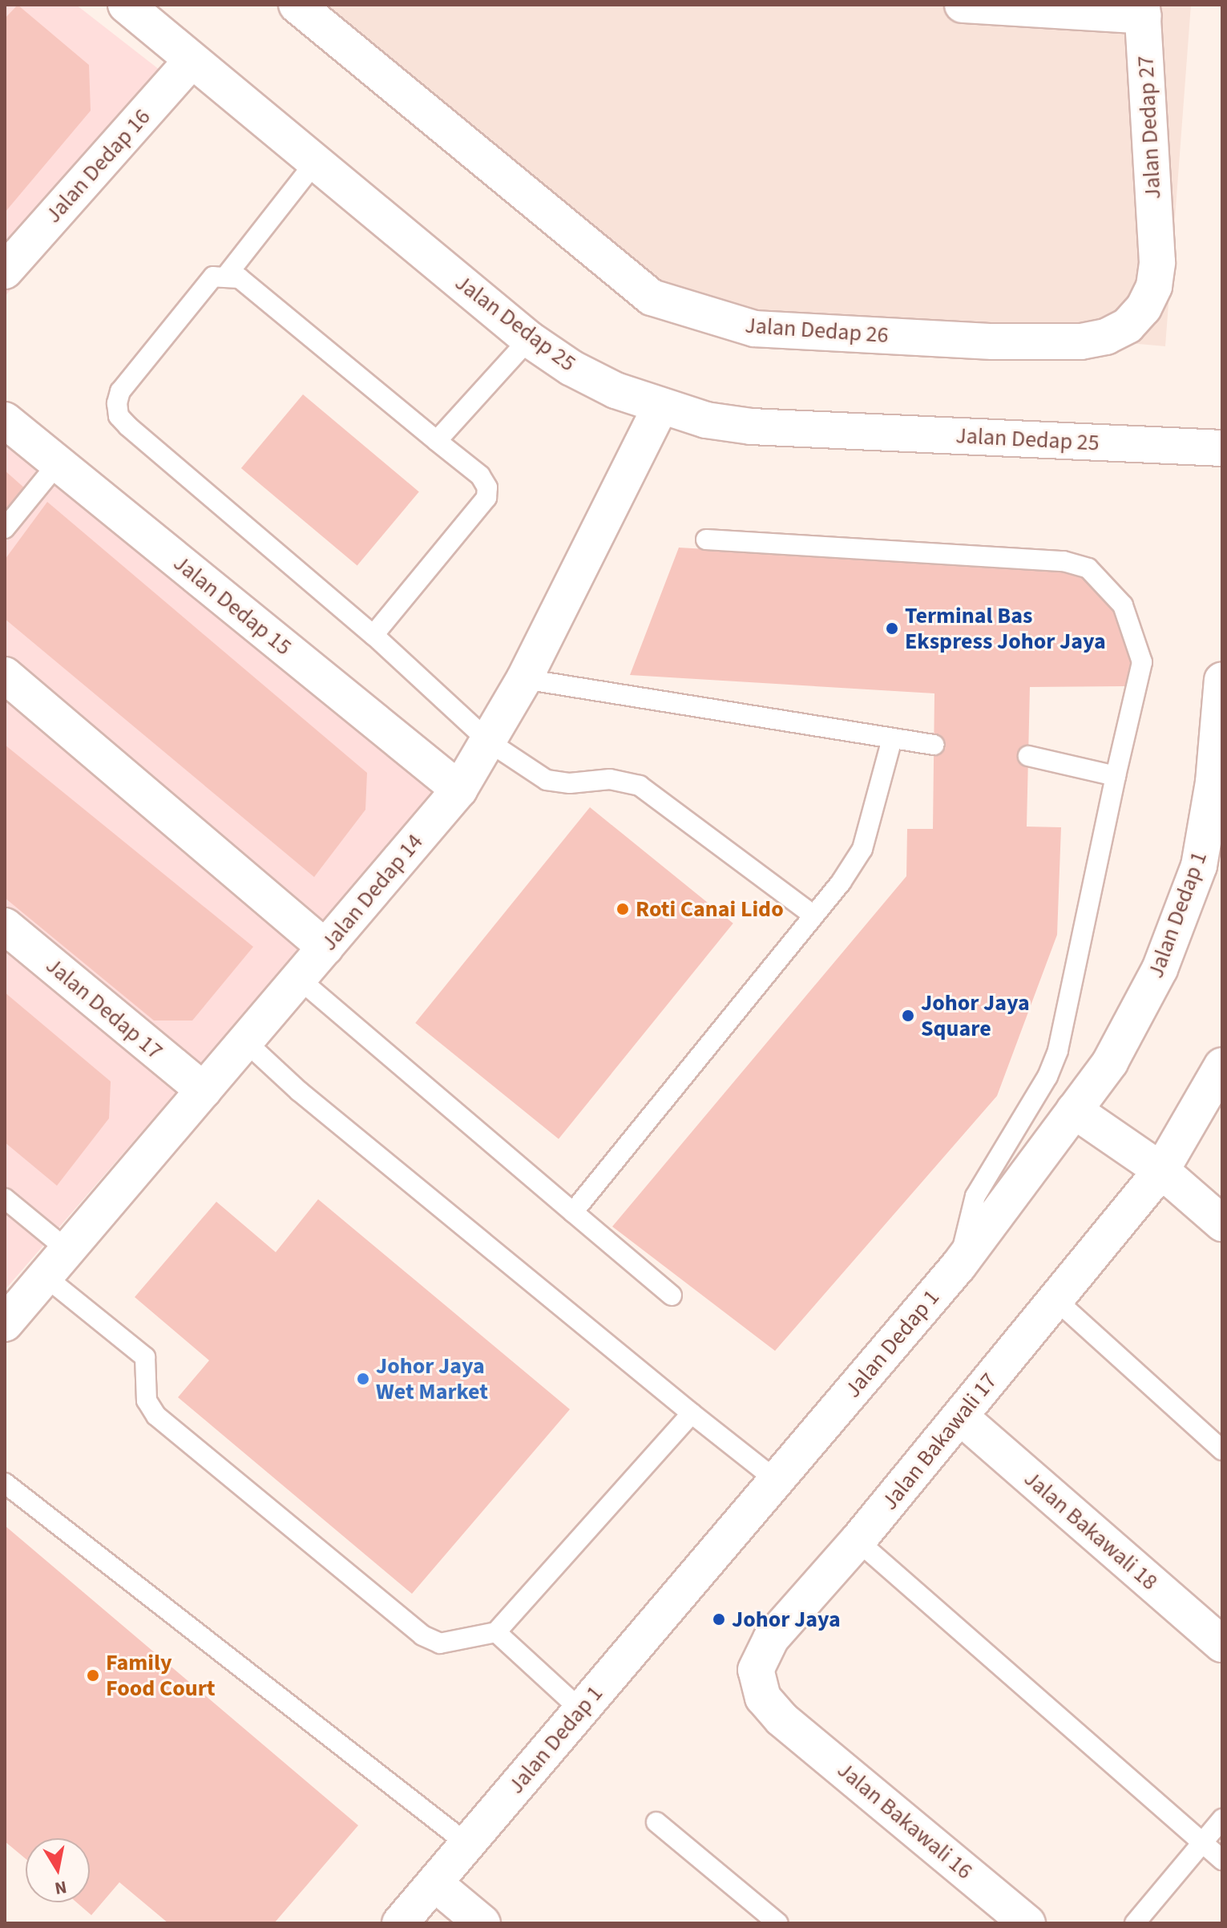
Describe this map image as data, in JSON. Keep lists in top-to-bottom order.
{
  "streets": {
    "street": [
      "Jalan Dedap 27",
      "Jalan Dedap 16",
      "Jalan Dedap 25",
      "Jalan Dedap 26",
      "Jalan Dedap 15",
      "Jalan Dedap 14",
      "Jalan Dedap 1",
      "Jalan Dedap 17",
      "Jalan Bakawali 17",
      "Jalan Bakawali 18",
      "Jalan Bakawali 16"
    ]
  },
  "crossings": [
    ["Jalan Dedap 27", "Jalan Dedap 26"],
    ["Jalan Dedap 16", "Jalan Dedap 25"],
    ["Jalan Dedap 25", "Jalan Dedap 14"],
    ["Jalan Dedap 15", "Jalan Dedap 14"],
    ["Jalan Dedap 14", "Jalan Dedap 17"],
    ["Jalan Bakawali 17", "Jalan Bakawali 18"],
    ["Jalan Bakawali 17", "Jalan Bakawali 16"]
  ],
  "places": [
    "Terminal Bas Ekspress Johor Jaya",
    "Roti Canai Lido",
    "Johor Jaya Square",
    "Johor Jaya Wet Market",
    "Johor Jaya",
    "Family Food Court"
  ],
  "north": "bottom"
}
